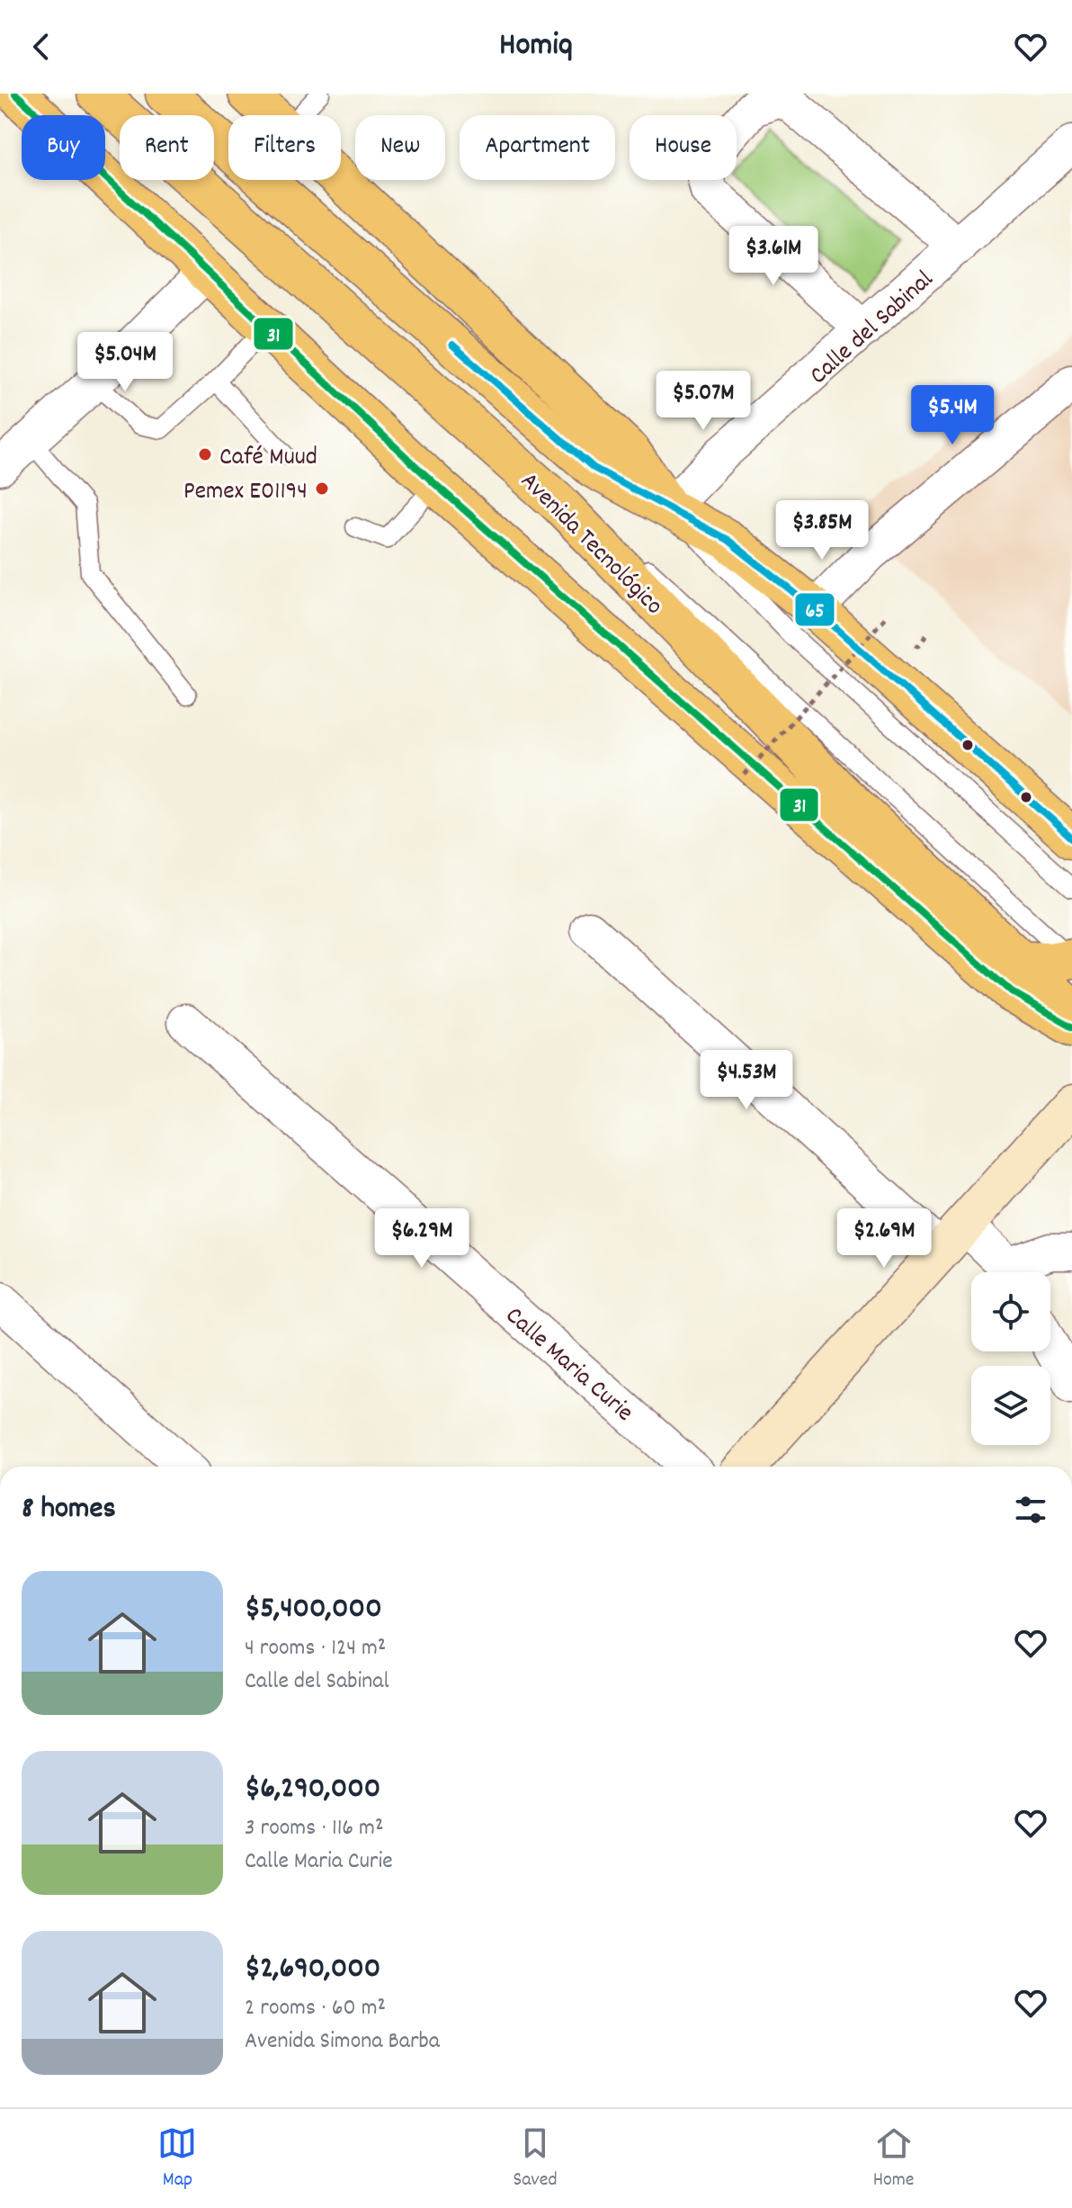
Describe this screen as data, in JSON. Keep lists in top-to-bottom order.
{
  "streets": {
    "main road": ["Avenida Tecnológico"],
    "street": ["Calle del Sabinal", "Calle Maria Curie"]
  },
  "crossings": [
    ["Calle del Sabinal", "Avenida Tecnológico"]
  ],
  "places": ["Café Muud", "Pemex E01194"],
  "lines": ["transit line 31", "transit line 65"],
  "page": {
    "header": "Homiq",
    "chip": [
      "Buy",
      "Rent",
      "Filters",
      "New",
      "Apartment",
      "House"
    ],
    "price": [
      "$3.61M",
      "$5.04M",
      "$5.07M",
      "$5.4M",
      "$3.85M",
      "$4.53M",
      "$6.29M",
      "$2.69M"
    ],
    "heading": "8 homes",
    "list": [
      {
        "name": "$5,400,000",
        "note": "4 rooms · 124 m² · Calle del Sabinal"
      },
      {
        "name": "$6,290,000",
        "note": "3 rooms · 116 m² · Calle Maria Curie"
      },
      {
        "name": "$2,690,000",
        "note": "2 rooms · 60 m² · Avenida Simona Barba"
      }
    ],
    "tabs": ["Map", "Saved", "Home"]
  }
}
